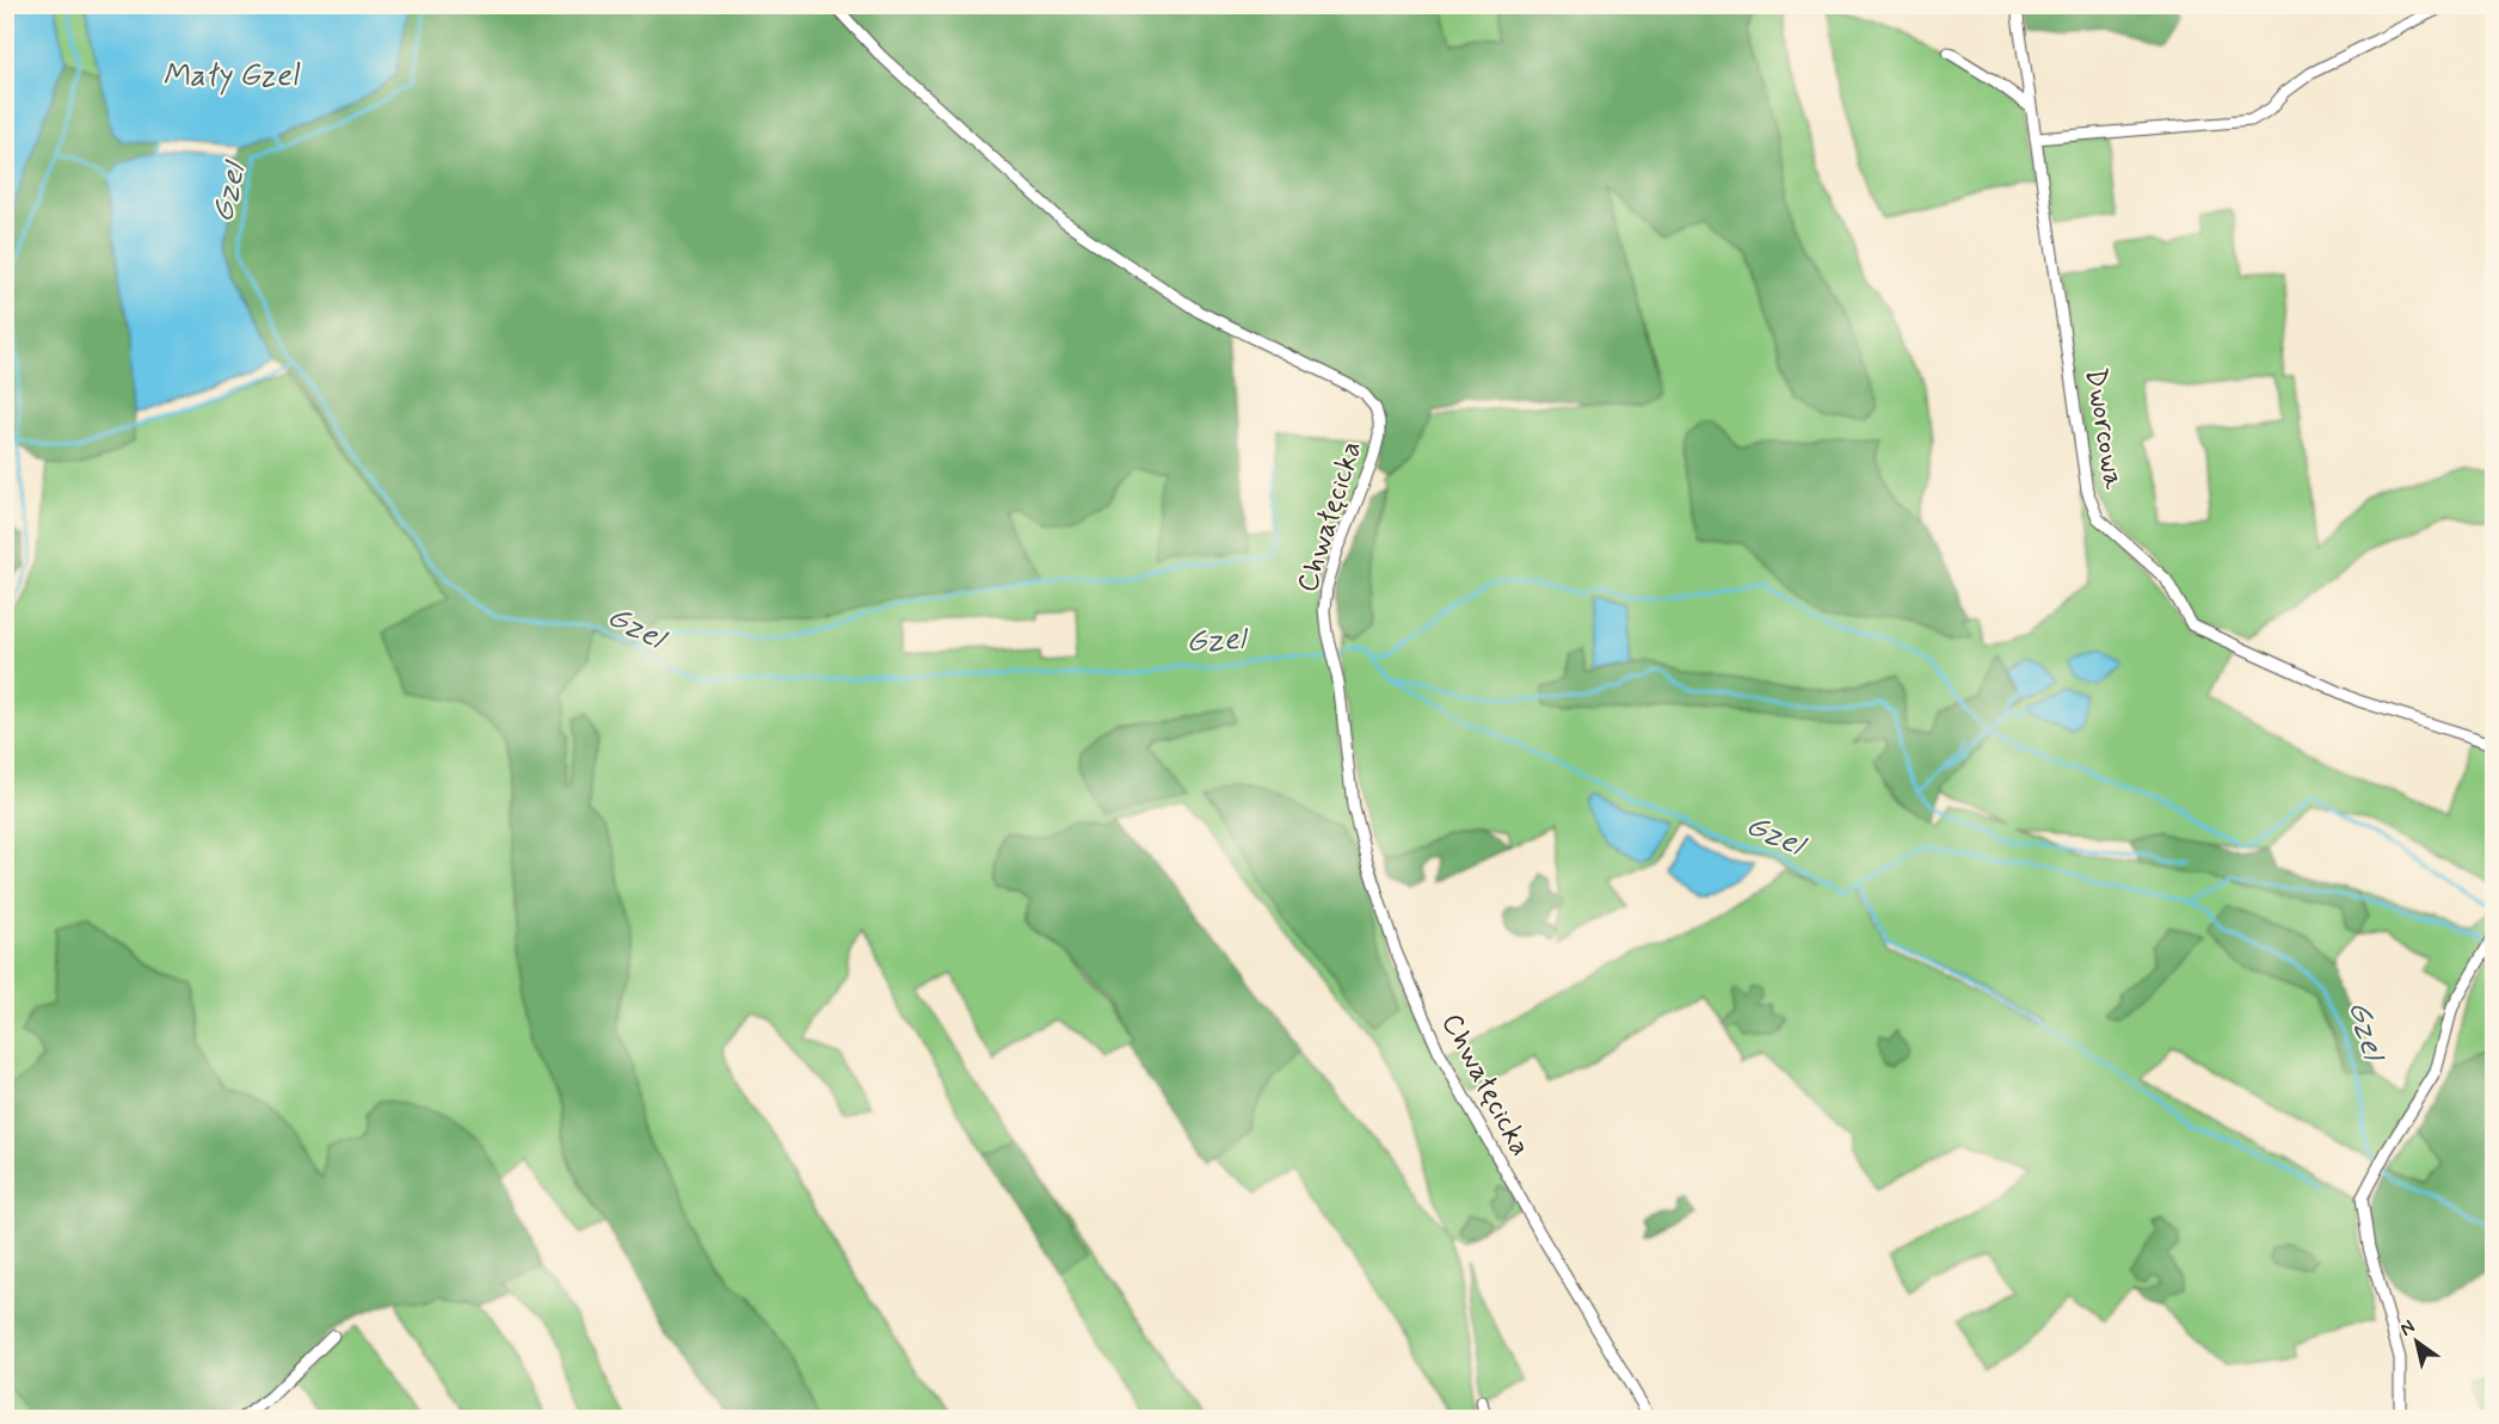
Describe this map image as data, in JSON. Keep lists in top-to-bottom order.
{
  "streets": {
    "street": ["Dworcowa", "Chwałęcicka"]
  },
  "water": ["Mały Gzel", "Gzel"],
  "north": "top left"
}
